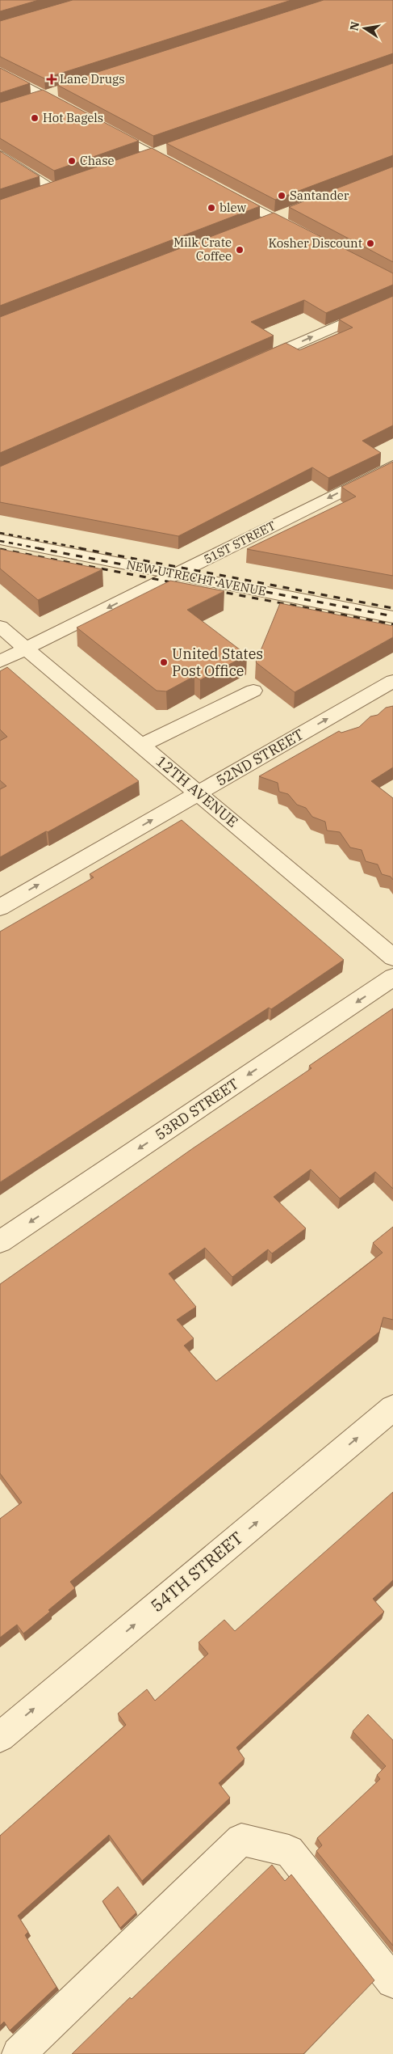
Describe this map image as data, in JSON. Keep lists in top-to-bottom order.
{
  "streets": {
    "street": [
      "51ST STREET",
      "NEW UTRECHT AVENUE",
      "52ND STREET",
      "12TH AVENUE",
      "53RD STREET",
      "54TH STREET"
    ]
  },
  "crossings": [
    ["51ST STREET", "NEW UTRECHT AVENUE"],
    ["51ST STREET", "12TH AVENUE"],
    ["52ND STREET", "12TH AVENUE"]
  ],
  "one_way": ["52ND STREET", "53RD STREET", "54TH STREET"],
  "places": {
    "health": ["Lane Drugs"],
    "other": [
      "Hot Bagels",
      "Chase",
      "Santander",
      "blew",
      "Kosher Discount",
      "Milk Crate Coffee",
      "United States Post Office"
    ]
  },
  "north": "left"
}
